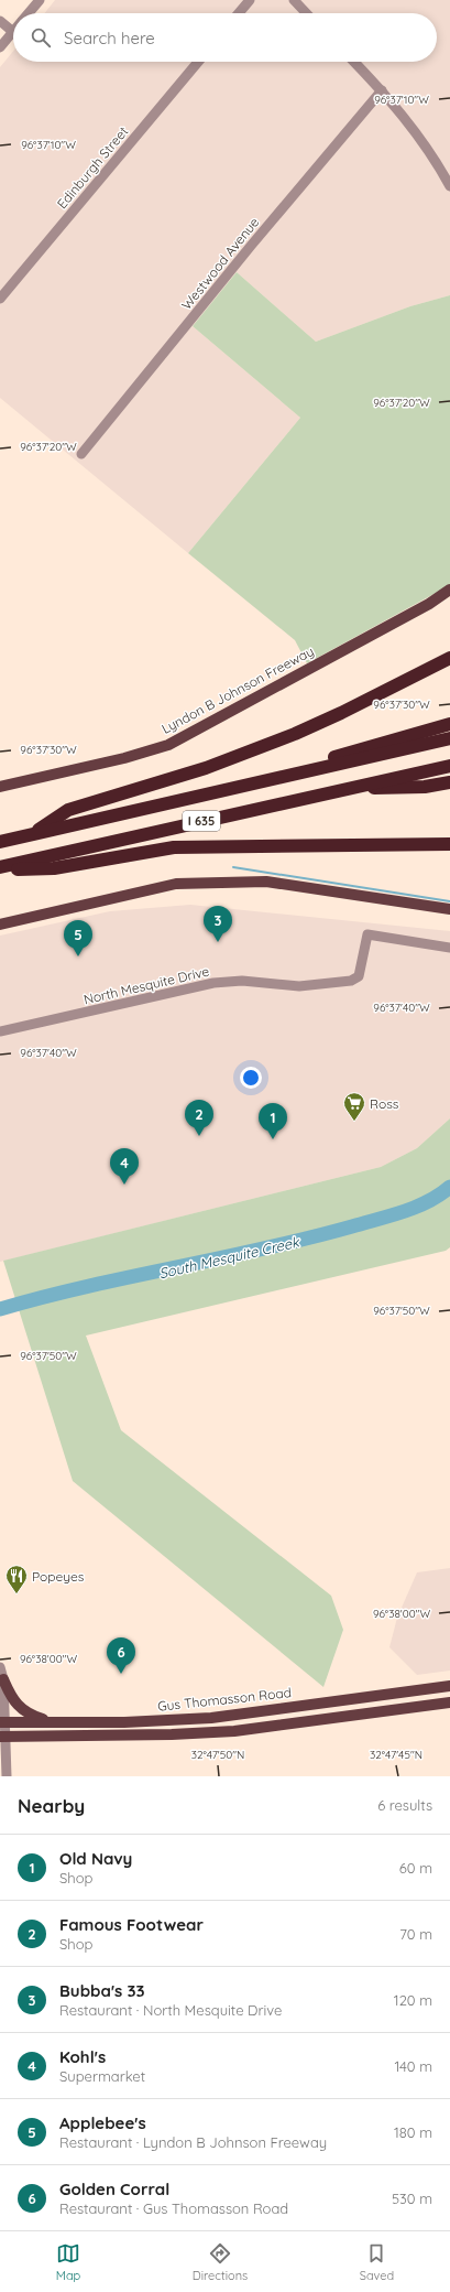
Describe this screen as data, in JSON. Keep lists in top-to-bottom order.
{
  "streets": {
    "highway": ["I 635"],
    "main road": ["Lyndon B Johnson Freeway", "Gus Thomasson Road"],
    "street": ["Edinburgh Street", "Westwood Avenue", "North Mesquite Drive"]
  },
  "water": ["South Mesquite Creek"],
  "places": {
    "supermarket": ["Ross"],
    "restaurant": ["Popeyes"]
  },
  "page": {
    "search": "Search here",
    "pins": [
      "3",
      "5",
      "2",
      "1",
      "4",
      "6"
    ],
    "heading": ["Nearby", "6 results"],
    "list": [
      {
        "mark": "1",
        "name": "Old Navy",
        "note": "Shop",
        "value": "60 m"
      },
      {
        "mark": "2",
        "name": "Famous Footwear",
        "note": "Shop",
        "value": "70 m"
      },
      {
        "mark": "3",
        "name": "Bubba's 33",
        "note": "Restaurant · North Mesquite Drive",
        "value": "120 m"
      },
      {
        "mark": "4",
        "name": "Kohl's",
        "note": "Supermarket",
        "value": "140 m"
      },
      {
        "mark": "5",
        "name": "Applebee's",
        "note": "Restaurant · Lyndon B Johnson Freeway",
        "value": "180 m"
      },
      {
        "mark": "6",
        "name": "Golden Corral",
        "note": "Restaurant · Gus Thomasson Road",
        "value": "530 m"
      }
    ],
    "nav": ["Map", "Directions", "Saved"]
  },
  "coordinates": [
    "96°37'10\"W",
    "96°37'20\"W",
    "96°37'30\"W",
    "96°37'40\"W",
    "96°37'50\"W",
    "96°38'00\"W",
    "32°47'50\"N",
    "32°47'45\"N"
  ]
}
